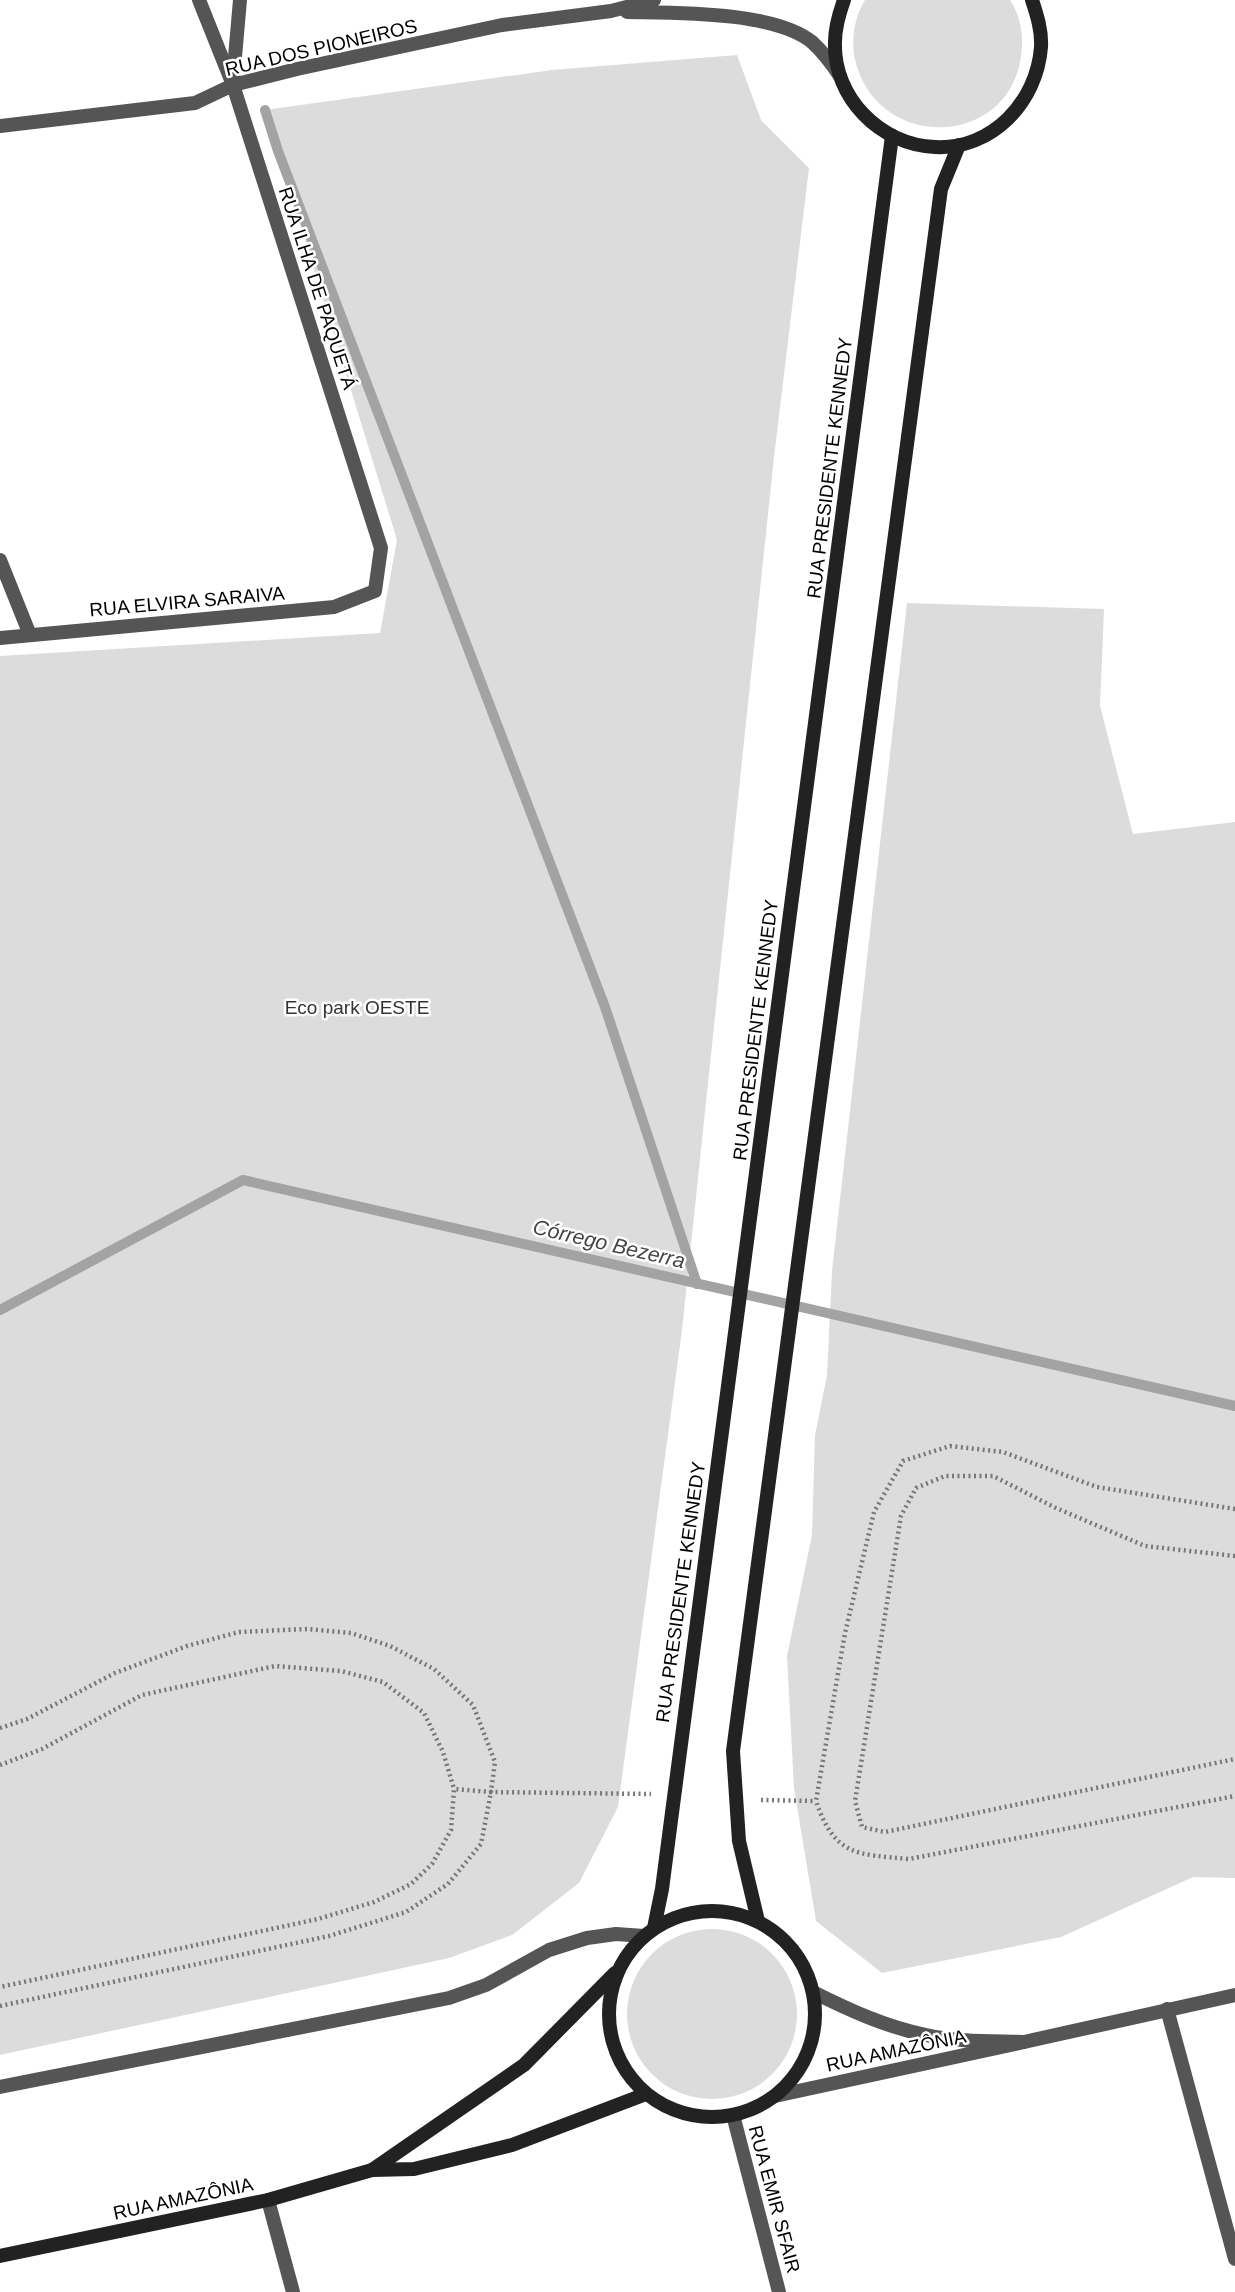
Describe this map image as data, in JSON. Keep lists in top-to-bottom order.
{
  "streets": {
    "main road": ["RUA PRESIDENTE KENNEDY", "RUA AMAZÔNIA"],
    "street": [
      "RUA DOS PIONEIROS",
      "RUA ILHA DE PAQUETÁ",
      "RUA ELVIRA SARAIVA",
      "RUA EMIR SFAIR"
    ]
  },
  "crossings": [
    ["RUA DOS PIONEIROS", "RUA ILHA DE PAQUETÁ"],
    ["RUA ILHA DE PAQUETÁ", "RUA ELVIRA SARAIVA"],
    ["RUA PRESIDENTE KENNEDY", "RUA AMAZÔNIA"],
    ["RUA PRESIDENTE KENNEDY", "RUA EMIR SFAIR"],
    ["RUA AMAZÔNIA", "RUA EMIR SFAIR"]
  ],
  "water": ["Córrego Bezerra"],
  "parks": ["Eco park OESTE"]
}
